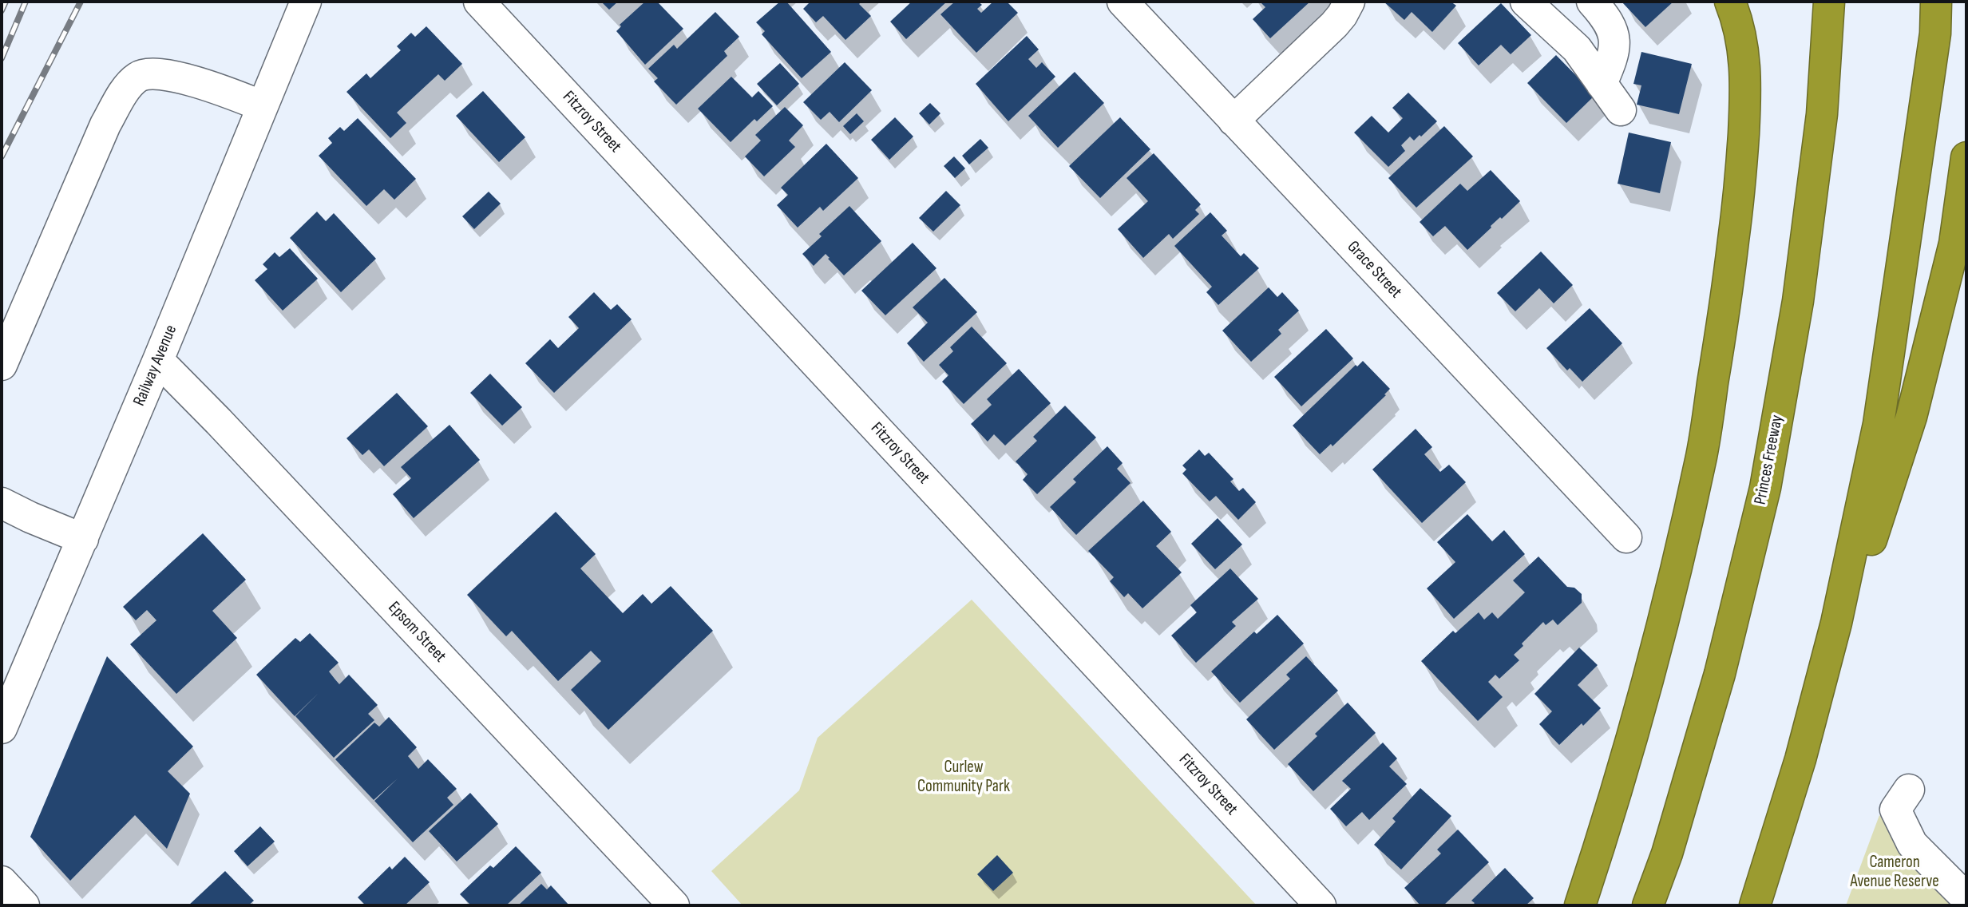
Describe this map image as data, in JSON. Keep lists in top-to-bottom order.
{
  "streets": {
    "highway": ["Princes Freeway"],
    "street": [
      "Fitzroy Street",
      "Grace Street",
      "Railway Avenue",
      "Epsom Street"
    ]
  },
  "crossings": [
    ["Railway Avenue", "Epsom Street"]
  ],
  "parks": ["Curlew Community Park", "Cameron Avenue Reserve"]
}
